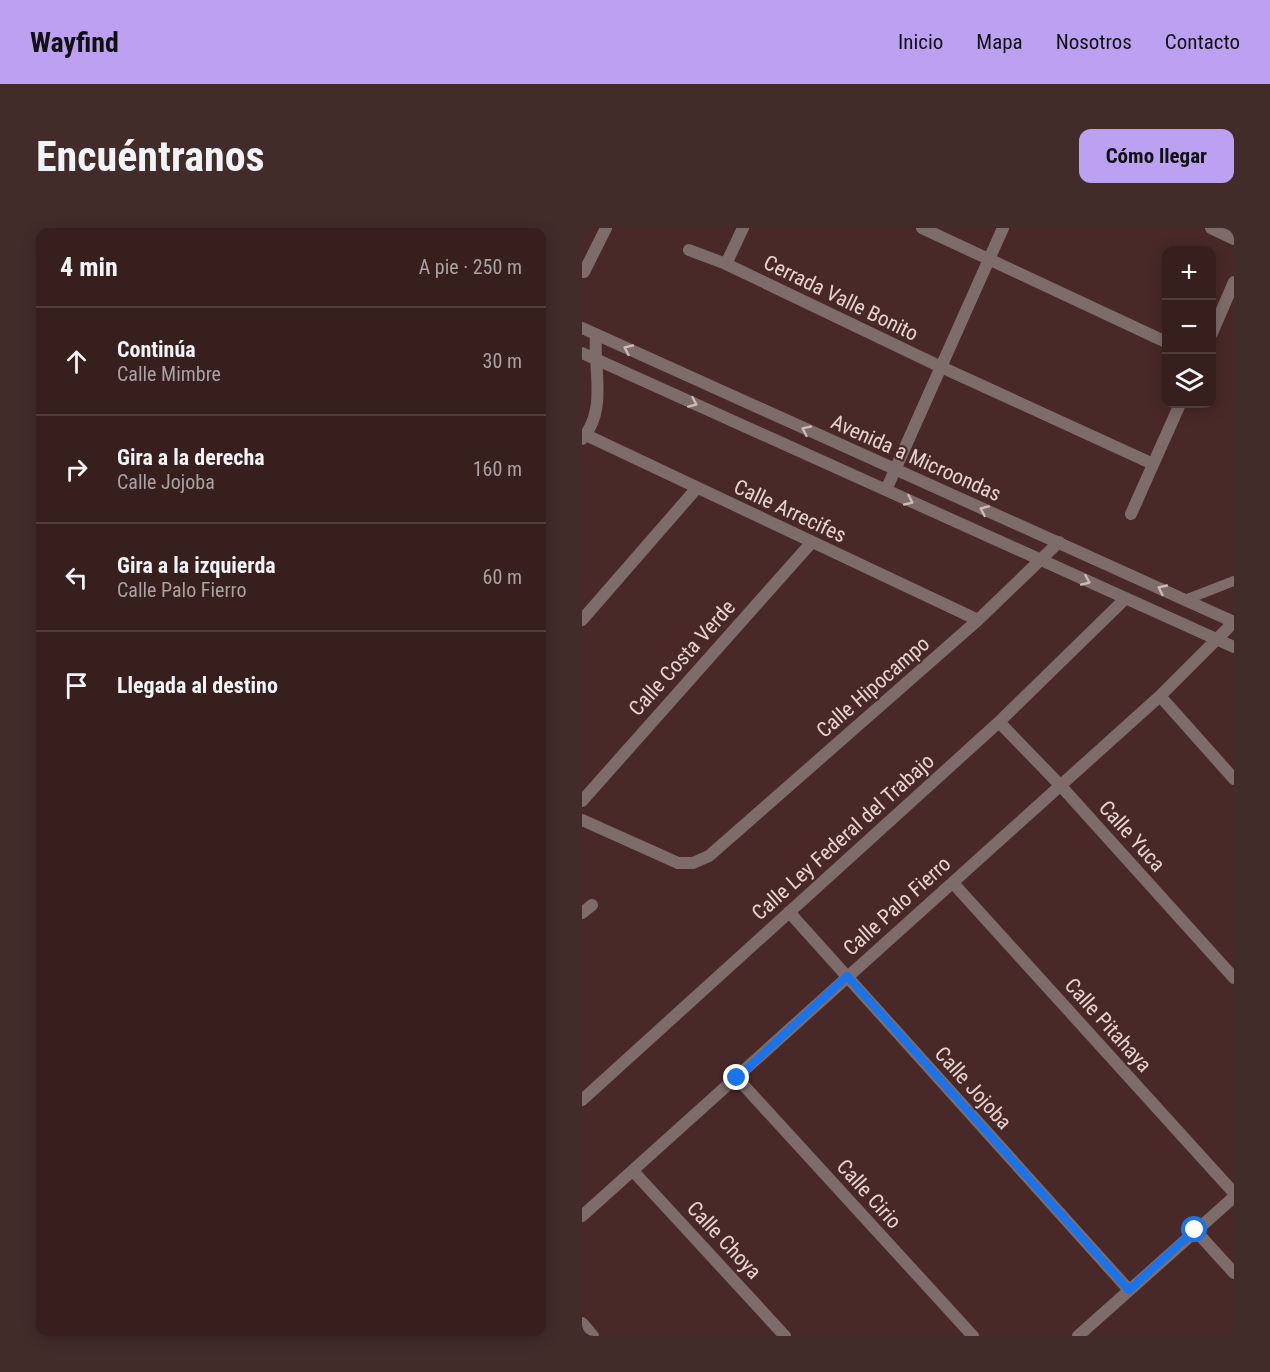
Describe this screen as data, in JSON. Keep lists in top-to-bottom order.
{
  "streets": {
    "street": [
      "Cerrada Valle Bonito",
      "Avenida a Microondas",
      "Calle Arrecifes",
      "Calle Costa Verde",
      "Calle Hipocampo",
      "Calle Yuca",
      "Calle Ley Federal del Trabajo",
      "Calle Palo Fierro",
      "Calle Pitahaya",
      "Calle Jojoba",
      "Calle Cirio",
      "Calle Choya"
    ]
  },
  "crossings": [
    ["Avenida a Microondas", "Calle Hipocampo"],
    ["Avenida a Microondas", "Calle Ley Federal del Trabajo"],
    ["Avenida a Microondas", "Calle Palo Fierro"],
    ["Calle Arrecifes", "Calle Costa Verde"],
    ["Calle Arrecifes", "Calle Hipocampo"],
    ["Calle Yuca", "Calle Ley Federal del Trabajo"],
    ["Calle Yuca", "Calle Palo Fierro"],
    ["Calle Ley Federal del Trabajo", "Calle Jojoba"],
    ["Calle Palo Fierro", "Calle Pitahaya"],
    ["Calle Palo Fierro", "Calle Jojoba"],
    ["Calle Palo Fierro", "Calle Cirio"],
    ["Calle Palo Fierro", "Calle Choya"]
  ],
  "page": {
    "header": "Wayfind",
    "nav": [
      "Inicio",
      "Mapa",
      "Nosotros",
      "Contacto"
    ],
    "buttons": "Cómo llegar",
    "title": "Encuéntranos",
    "heading": ["4 min", "A pie · 250 m"],
    "map_buttons": ["+", "−"],
    "list": [
      ["Continúa", "Calle Mimbre", "30 m"],
      ["Gira a la derecha", "Calle Jojoba", "160 m"],
      ["Gira a la izquierda", "Calle Palo Fierro", "60 m"],
      "Llegada al destino"
    ]
  }
}
